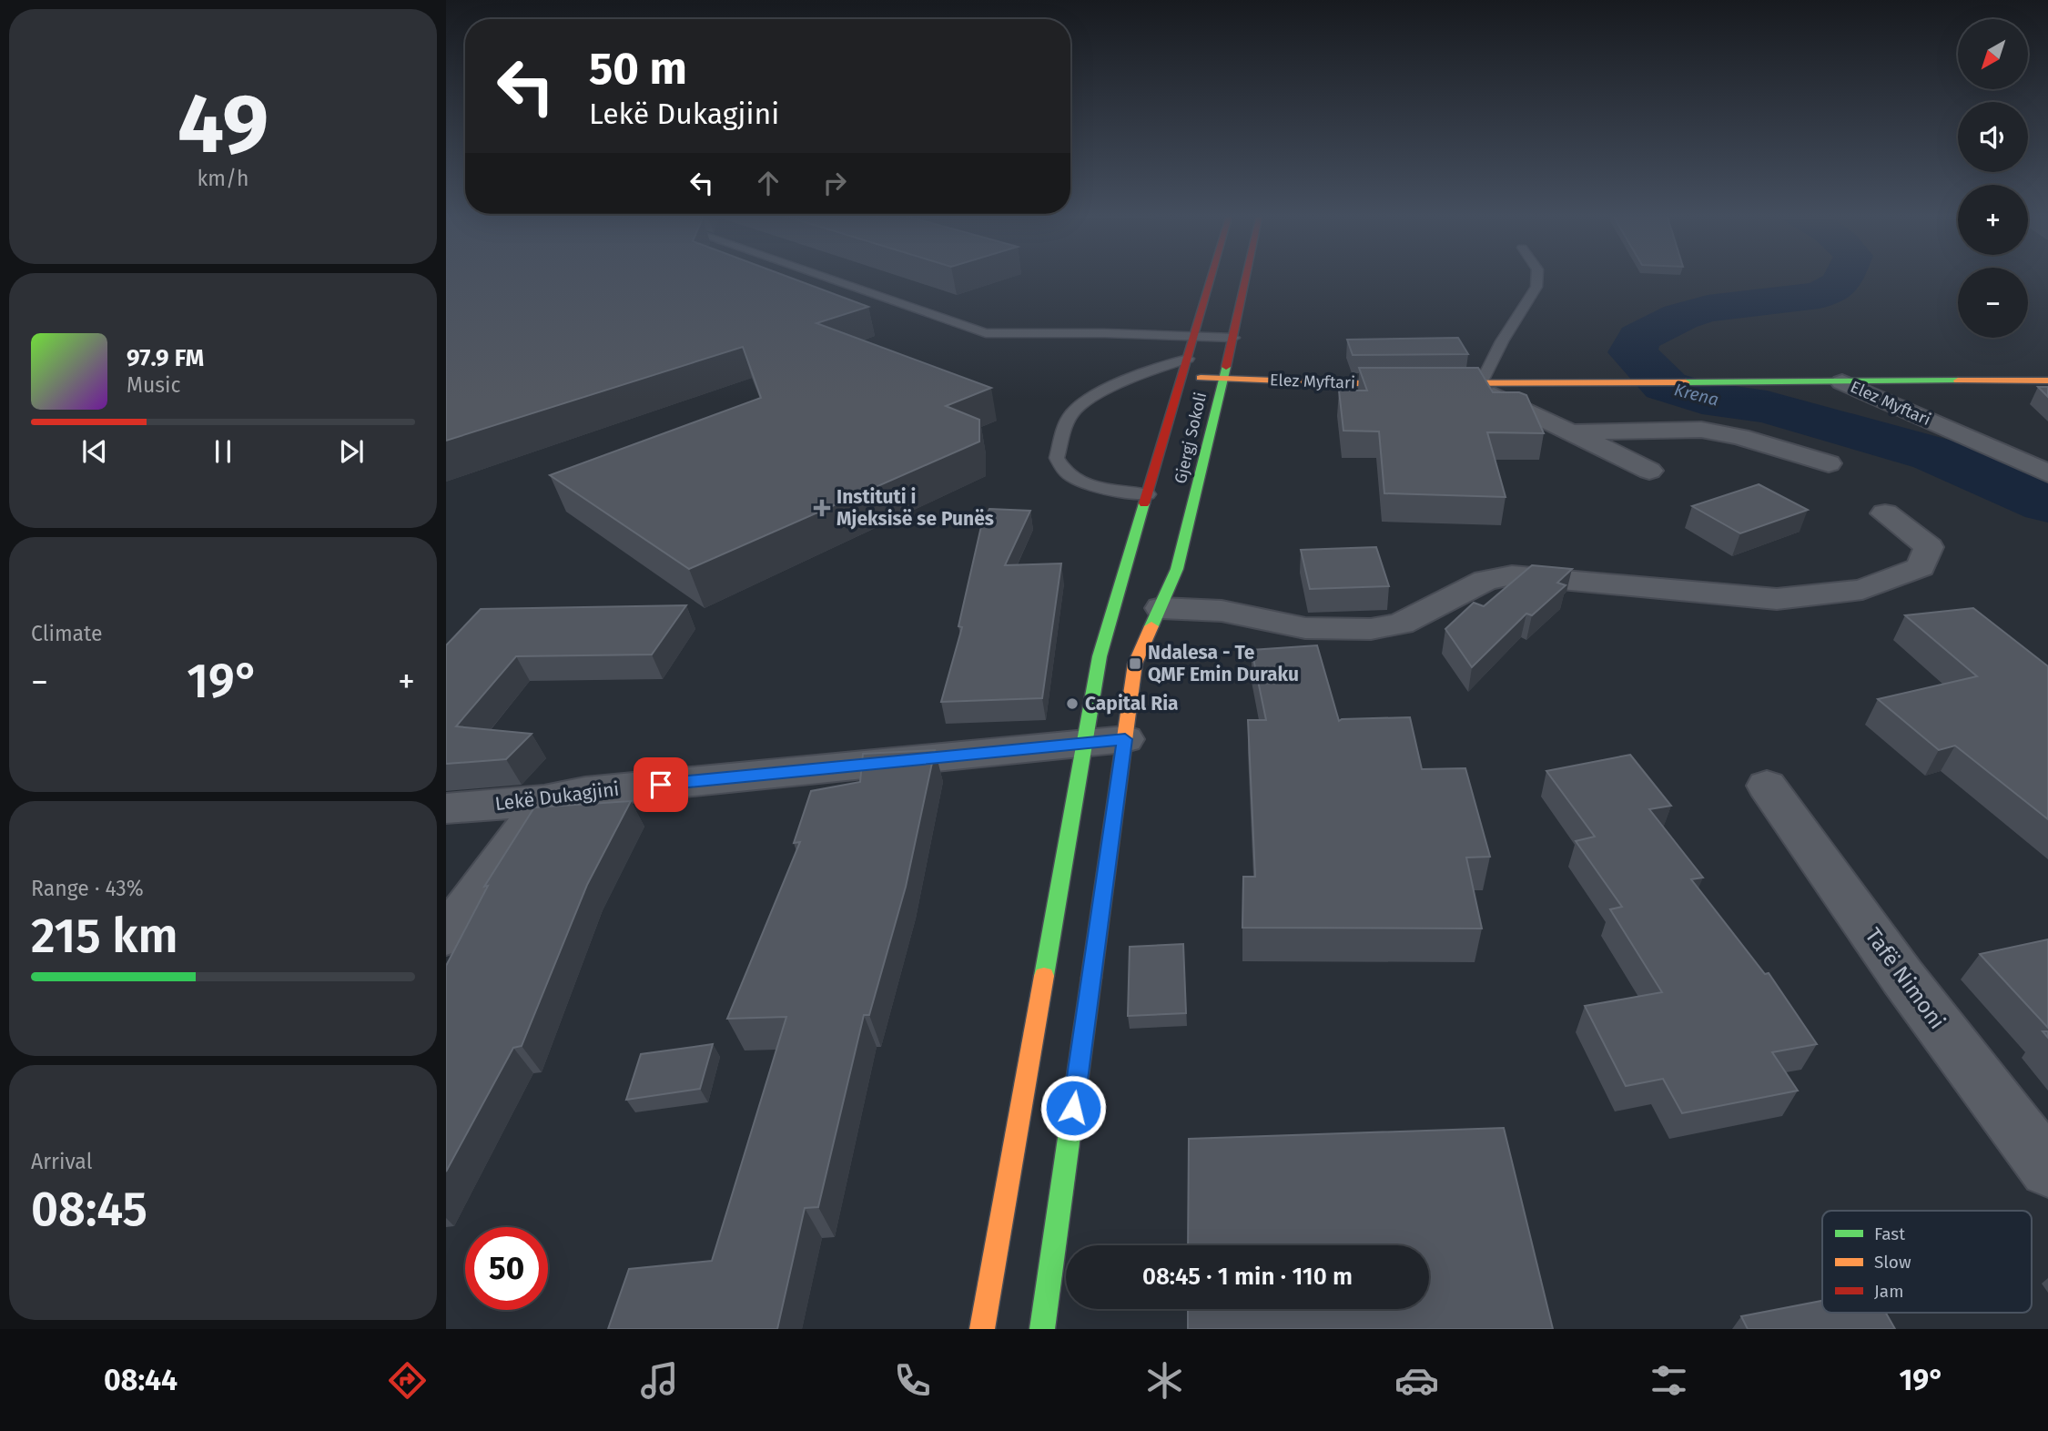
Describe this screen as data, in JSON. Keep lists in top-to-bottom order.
{
  "streets": {
    "main road": ["Elez Myftari", "Gjergj Sokoli"],
    "street": ["Lekë Dukagjini", "Tafë Nimoni"]
  },
  "crossings": [
    ["Elez Myftari", "Gjergj Sokoli"],
    ["Gjergj Sokoli", "Lekë Dukagjini"]
  ],
  "water": ["Krena"],
  "places": {
    "health": ["Instituti i Mjeksisë se Punës"],
    "transit": ["Ndalesa - Te QMF Emin Duraku"],
    "other": ["Capital Ria"]
  },
  "legend": ["Fast", "Slow", "Jam"],
  "north": "bottom left",
  "page": {
    "tile": [
      ["49", "km/h"],
      "Climate",
      ["Range · 43%", "215 km"],
      ["Arrival", "08:45"]
    ],
    "map_buttons": ["+", "−"],
    "turn": ["50 m", "Lekë Dukagjini"],
    "song": ["97.9 FM", "Music"],
    "heat": ["−", "19°", "+"],
    "limit": "50",
    "trip": "08:45 · 1 min · 110 m",
    "tabs": ["08:44", "19°"]
  }
}
